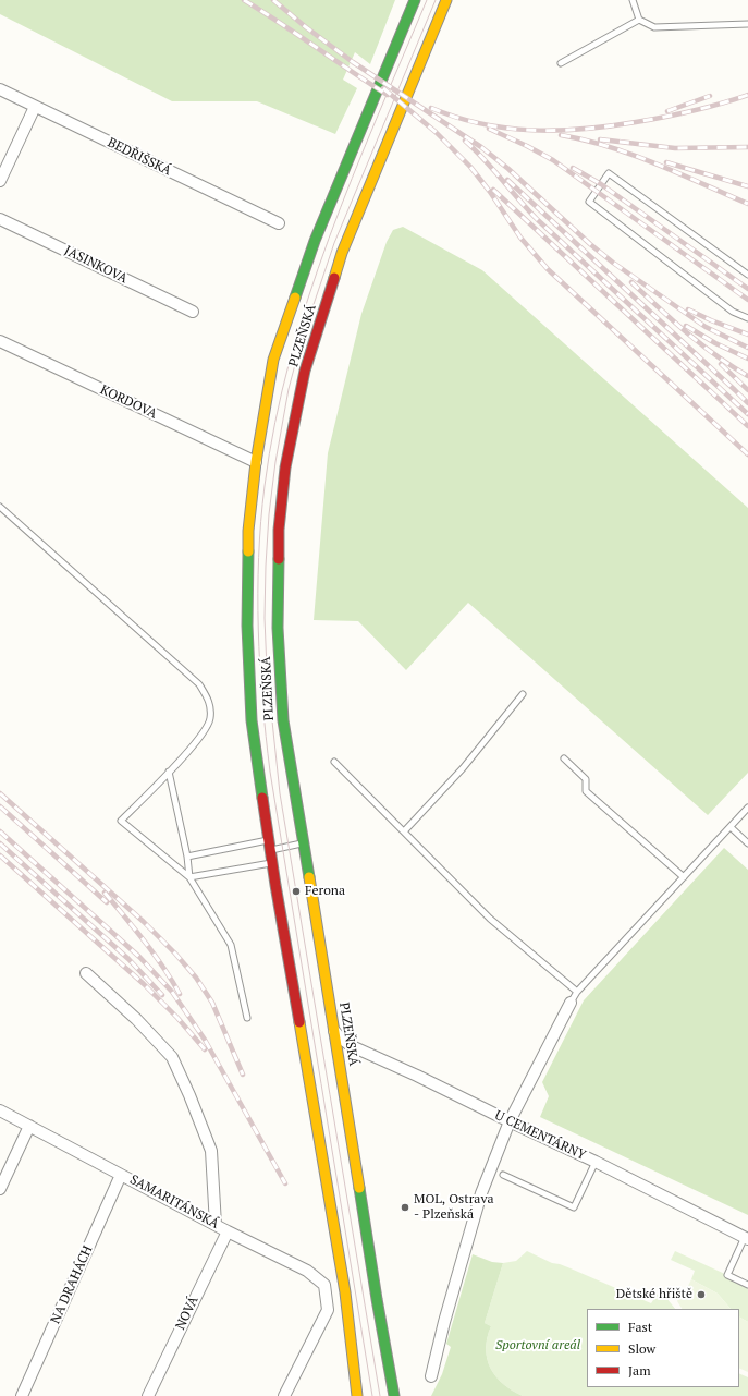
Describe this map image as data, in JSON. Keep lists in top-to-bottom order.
{
  "streets": {
    "main road": ["PLZEŇSKÁ"],
    "street": [
      "BEDŘIŠSKÁ",
      "JASINKOVA",
      "KORDOVA",
      "U CEMENTÁRNY",
      "SAMARITÁNSKÁ",
      "NA DRAHÁCH",
      "NOVÁ"
    ]
  },
  "crossings": [
    ["PLZEŇSKÁ", "KORDOVA"],
    ["PLZEŇSKÁ", "U CEMENTÁRNY"],
    ["SAMARITÁNSKÁ", "NA DRAHÁCH"],
    ["SAMARITÁNSKÁ", "NOVÁ"]
  ],
  "parks": ["Sportovní areál"],
  "places": ["Ferona", "MOL, Ostrava - Plzeňská", "Dětské hřiště"],
  "legend": ["Fast", "Slow", "Jam"]
}
